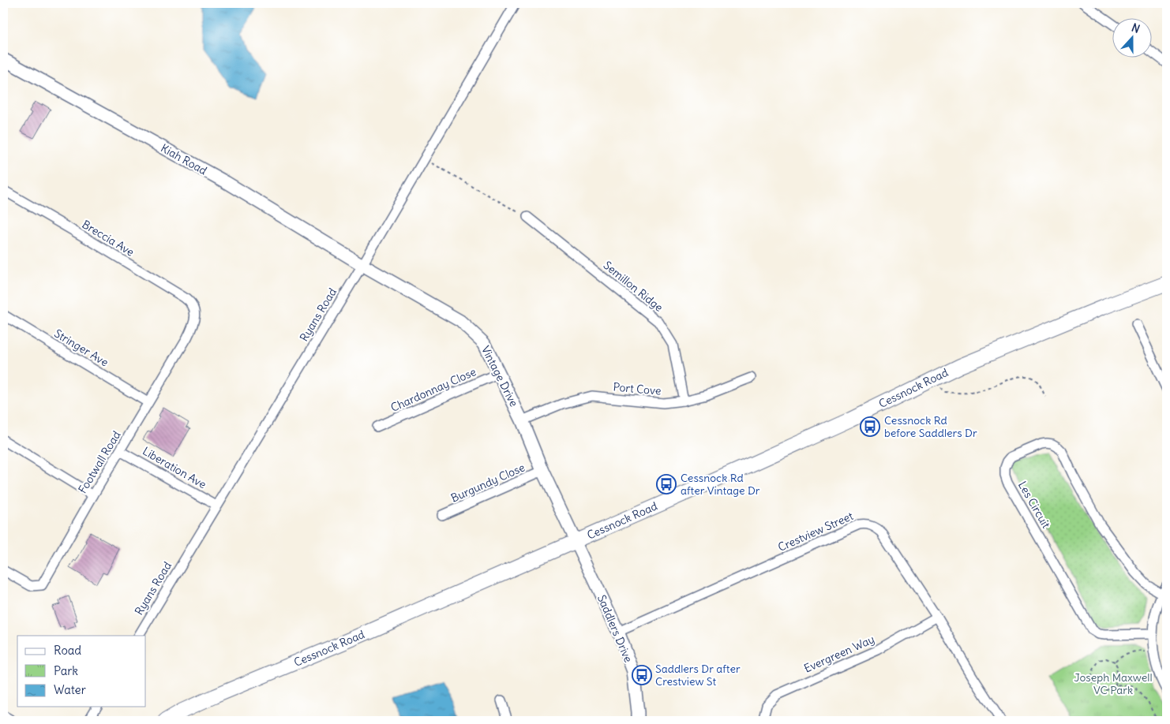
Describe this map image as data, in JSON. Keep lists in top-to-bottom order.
{
  "streets": {
    "main road": ["Cessnock Road"],
    "street": [
      "Kiah Road",
      "Breccia Ave",
      "Semillon Ridge",
      "Ryans Road",
      "Stringer Ave",
      "Vintage Drive",
      "Port Cove",
      "Chardonnay Close",
      "Footwall Road",
      "Liberation Ave",
      "Burgundy Close",
      "Les Circuit",
      "Crestview Street",
      "Saddlers Drive",
      "Evergreen Way"
    ]
  },
  "crossings": [
    ["Kiah Road", "Ryans Road"],
    ["Kiah Road", "Vintage Drive"],
    ["Breccia Ave", "Footwall Road"],
    ["Semillon Ridge", "Port Cove"],
    ["Ryans Road", "Vintage Drive"],
    ["Ryans Road", "Liberation Ave"],
    ["Stringer Ave", "Footwall Road"],
    ["Vintage Drive", "Cessnock Road"],
    ["Vintage Drive", "Port Cove"],
    ["Vintage Drive", "Chardonnay Close"],
    ["Vintage Drive", "Burgundy Close"],
    ["Vintage Drive", "Saddlers Drive"],
    ["Cessnock Road", "Saddlers Drive"],
    ["Footwall Road", "Liberation Ave"],
    ["Crestview Street", "Saddlers Drive"],
    ["Crestview Street", "Evergreen Way"]
  ],
  "parks": ["Joseph Maxwell VC Park"],
  "places": {
    "bus stop": ["Cessnock Rd before Saddlers Dr", "Cessnock Rd after Vintage Dr", "Saddlers Dr after Crestview St"]
  },
  "legend": ["Road", "Park", "Water"],
  "north": "top"
}
